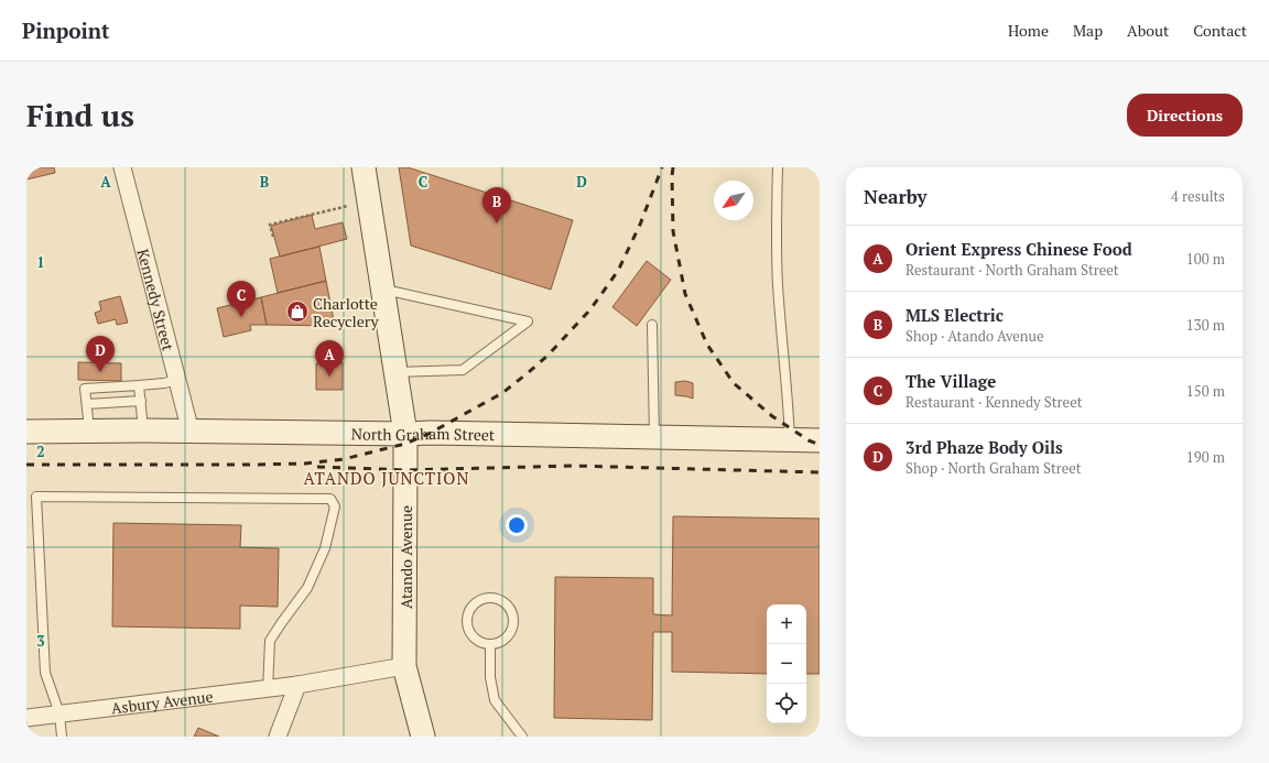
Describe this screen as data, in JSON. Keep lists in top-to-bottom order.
{
  "streets": {
    "main road": ["North Graham Street", "Atando Avenue"],
    "street": ["Kennedy Street", "Asbury Avenue"]
  },
  "crossings": [
    ["Kennedy Street", "North Graham Street"],
    ["North Graham Street", "Atando Avenue"],
    ["Atando Avenue", "Asbury Avenue"]
  ],
  "districts": ["ATANDO JUNCTION"],
  "places": {
    "shop": ["Charlotte Recyclery"]
  },
  "north": "bottom left",
  "page": {
    "header": "Pinpoint",
    "nav": [
      "Home",
      "Map",
      "About",
      "Contact"
    ],
    "buttons": "Directions",
    "title": "Find us",
    "heading": ["Nearby", "4 results"],
    "pins": [
      "B",
      "C",
      "D",
      "A"
    ],
    "list": [
      {
        "mark": "A",
        "name": "Orient Express Chinese Food",
        "note": "Restaurant · North Graham Street",
        "value": "100 m"
      },
      {
        "mark": "B",
        "name": "MLS Electric",
        "note": "Shop · Atando Avenue",
        "value": "130 m"
      },
      {
        "mark": "C",
        "name": "The Village",
        "note": "Restaurant · Kennedy Street",
        "value": "150 m"
      },
      {
        "mark": "D",
        "name": "3rd Phaze Body Oils",
        "note": "Shop · North Graham Street",
        "value": "190 m"
      }
    ],
    "map_buttons": ["+", "−"]
  },
  "grid": {
    "columns": [
      "A",
      "B",
      "C",
      "D"
    ],
    "rows": ["1", "2", "3"]
  }
}
